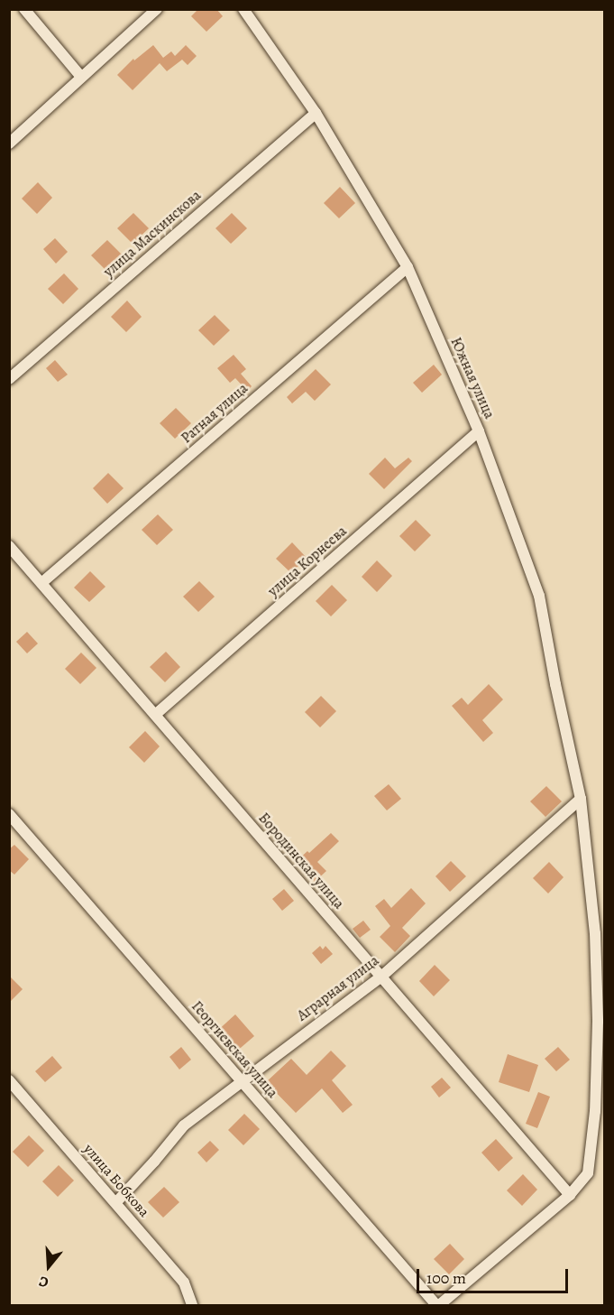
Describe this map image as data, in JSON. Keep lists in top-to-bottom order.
{
  "streets": {
    "street": [
      "улица Маскинскова",
      "Южная улица",
      "Ратная улица",
      "улица Корнеева",
      "Бородинская улица",
      "Аграрная улица",
      "Георгиевская улица",
      "улица Бобкова"
    ]
  },
  "crossings": [
    ["улица Маскинскова", "Южная улица"],
    ["Южная улица", "Ратная улица"],
    ["Южная улица", "улица Корнеева"],
    ["Южная улица", "Бородинская улица"],
    ["Южная улица", "Аграрная улица"],
    ["Южная улица", "Георгиевская улица"],
    ["Ратная улица", "Бородинская улица"],
    ["улица Корнеева", "Бородинская улица"],
    ["Бородинская улица", "Аграрная улица"],
    ["Аграрная улица", "Георгиевская улица"],
    ["Аграрная улица", "улица Бобкова"]
  ],
  "scale_bar": "100 m",
  "north": "bottom"
}
